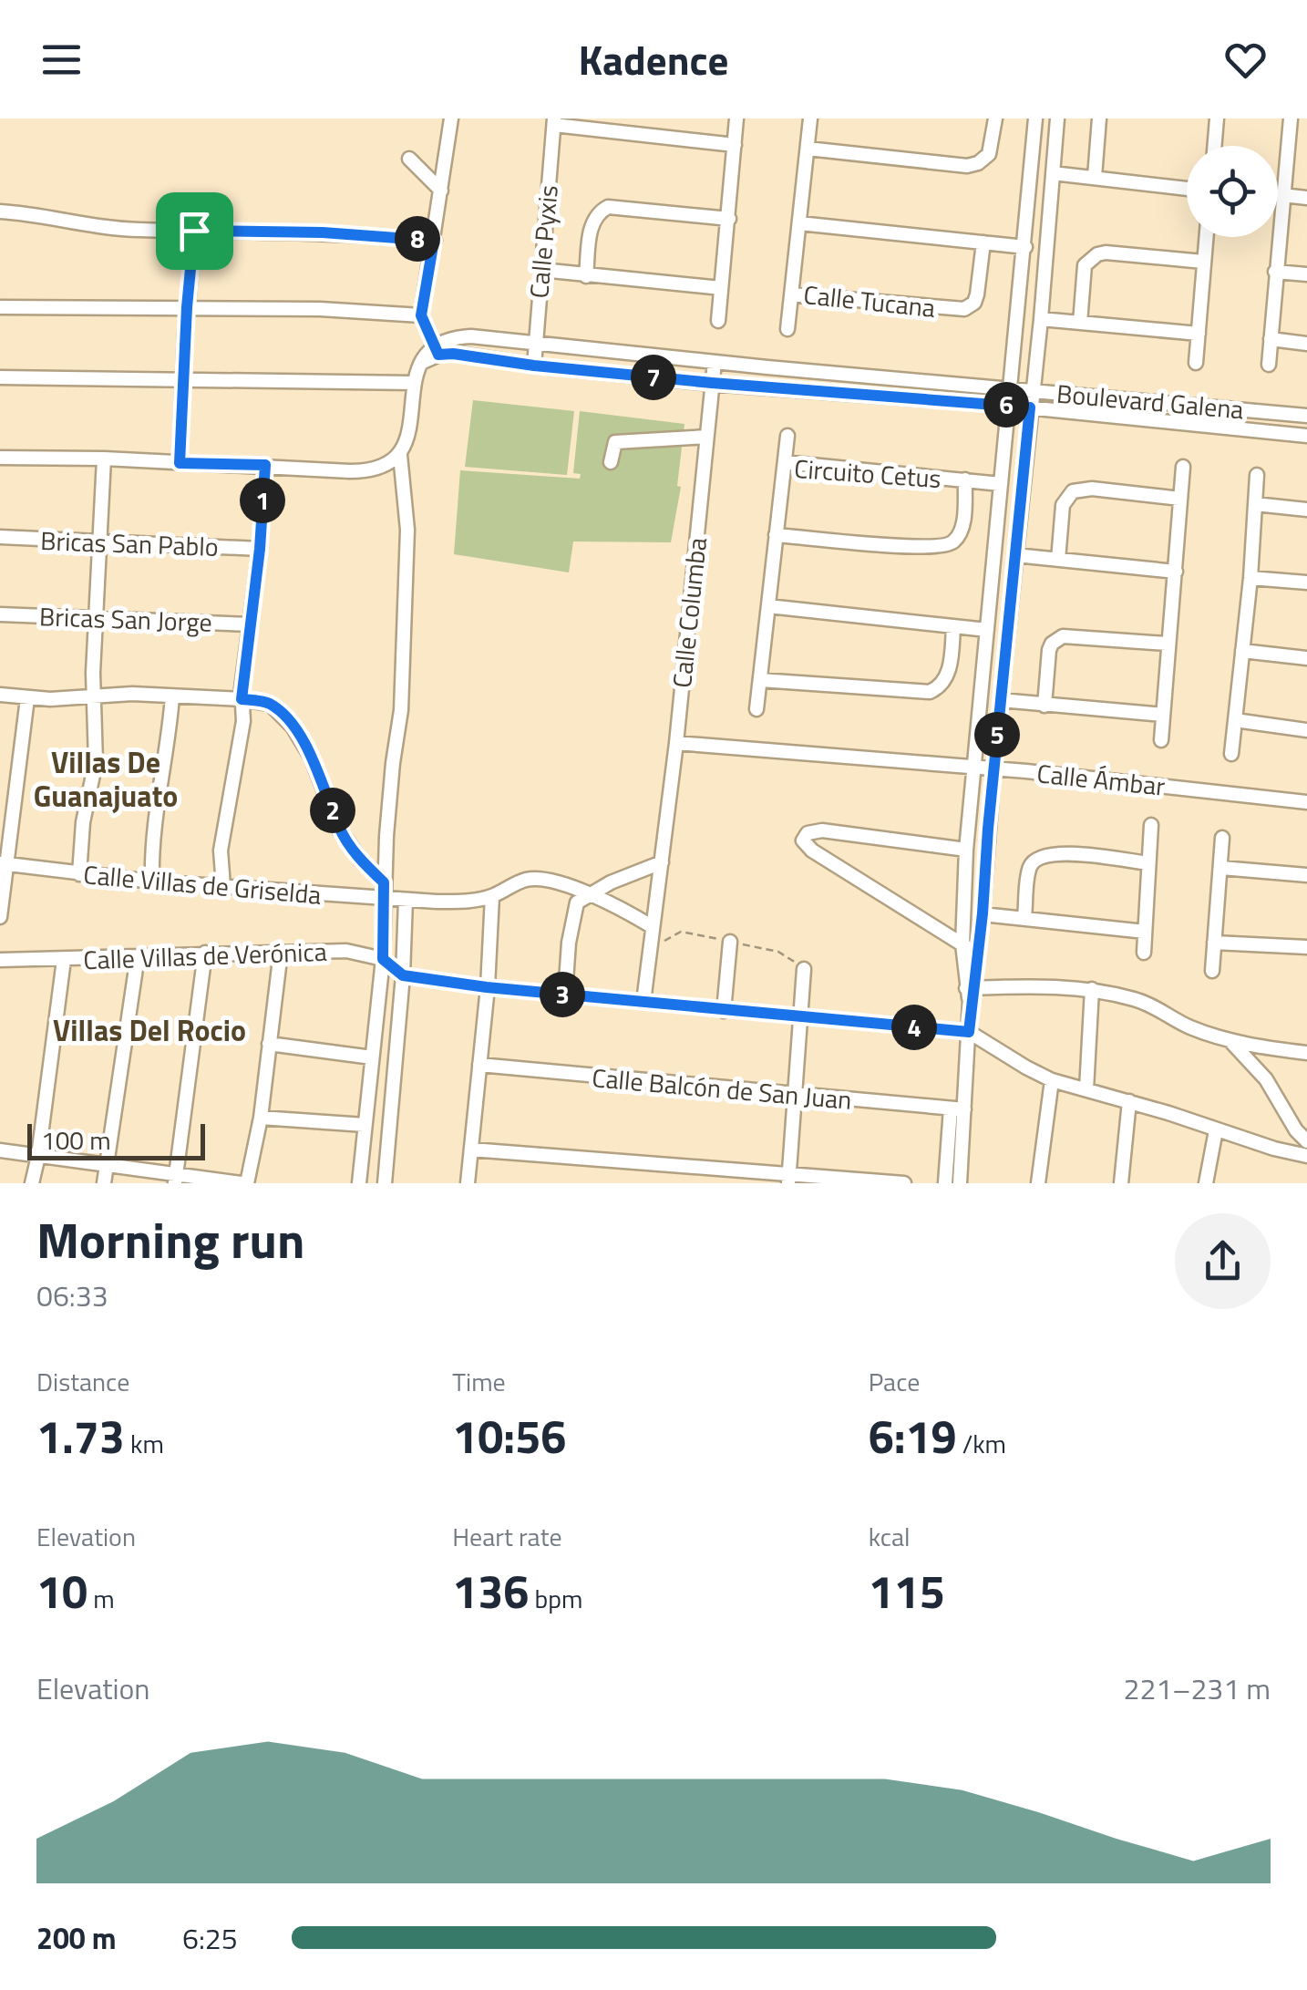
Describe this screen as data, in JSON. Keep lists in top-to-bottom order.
{
  "streets": {
    "street": [
      "Calle Pyxis",
      "Calle Tucana",
      "Boulevard Galena",
      "Circuito Cetus",
      "Bricas San Pablo",
      "Calle Columba",
      "Bricas San Jorge",
      "Calle Ámbar",
      "Calle Villas de Griselda",
      "Calle Villas de Verónica",
      "Calle Balcón de San Juan"
    ]
  },
  "crossings": [
    ["Calle Pyxis", "Boulevard Galena"],
    ["Boulevard Galena", "Calle Columba"],
    ["Calle Columba", "Calle Ámbar"],
    ["Calle Columba", "Calle Villas de Griselda"]
  ],
  "districts": ["Villas De Guanajuato", "Villas Del Rocio"],
  "scale_bar": "100 m",
  "page": {
    "header": "Kadence",
    "pins": [
      "8",
      "7",
      "6",
      "1",
      "5",
      "2",
      "3",
      "4"
    ],
    "scale": "100 m",
    "heading": ["Morning run", "06:33"],
    "stats": [
      ["Distance", "1.73 km"],
      ["Time", "10:56"],
      ["Pace", "6:19 /km"],
      ["Elevation", "10 m"],
      ["Heart rate", "136 bpm"],
      ["kcal", "115"]
    ],
    "chart": ["Elevation", "221–231 m"],
    "list": [
      {
        "name": "200 m",
        "note": "6:25"
      }
    ]
  }
}
